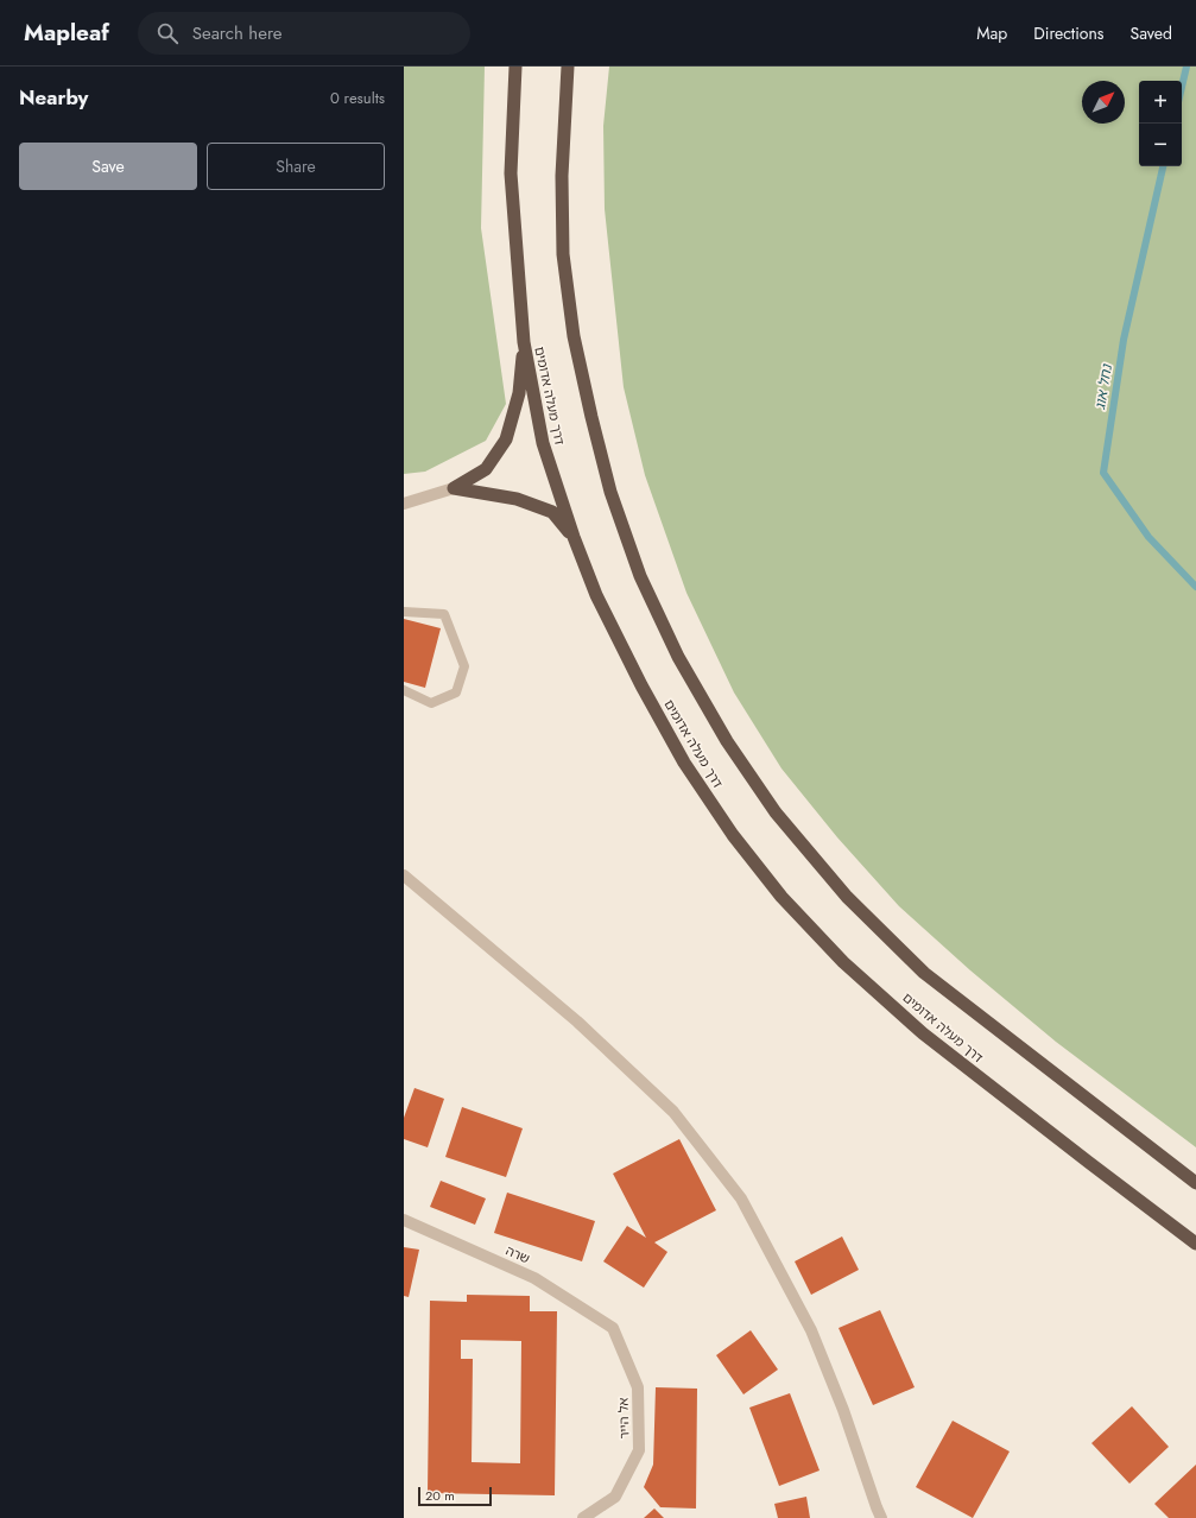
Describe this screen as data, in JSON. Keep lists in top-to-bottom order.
{
  "streets": {
    "highway": ["דרך מעלה אדומים"],
    "street": ["שרה", "אל הייר"]
  },
  "crossings": [
    ["שרה", "אל הייר"]
  ],
  "water": ["נחל אוג"],
  "scale_bar": "20 m",
  "north": "top right",
  "page": {
    "header": "Mapleaf",
    "search": "Search here",
    "nav": ["Map", "Directions", "Saved"],
    "heading": ["Nearby", "0 results"],
    "map_buttons": ["+", "−"],
    "buttons": ["Save", "Share"],
    "scale": "20 m"
  }
}
